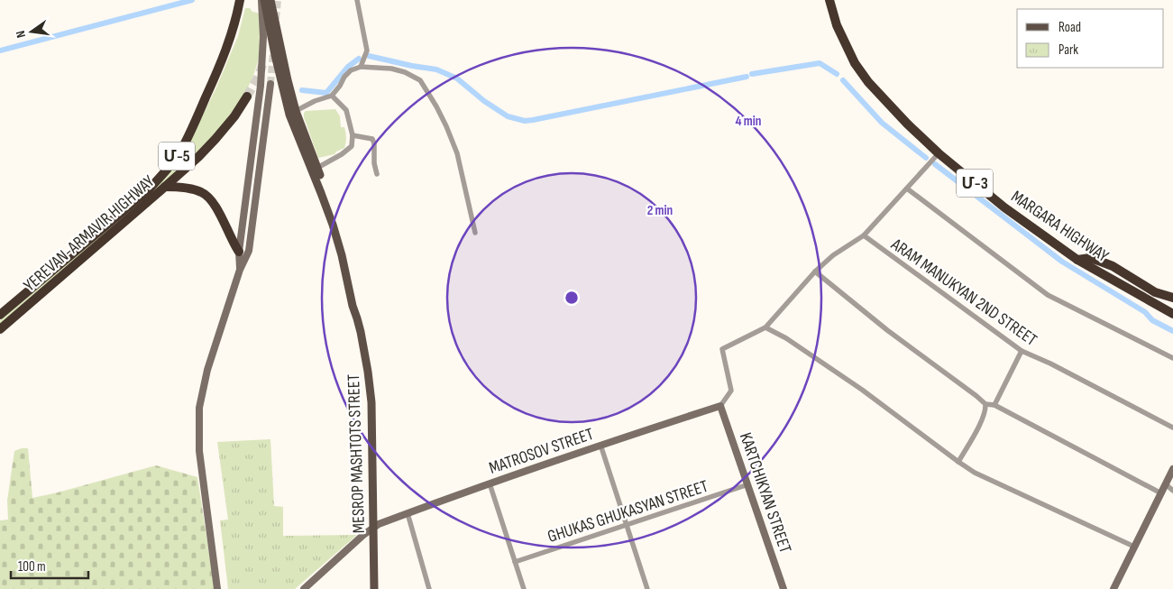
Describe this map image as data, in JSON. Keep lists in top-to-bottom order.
{
  "streets": {
    "highway": [
      "Մ-5",
      "Մ-3",
      "MARGARA HIGHWAY",
      "YEREVAN-ARMAVIR HIGHWAY"
    ],
    "main road": ["MESROP MASHTOTS STREET"],
    "street": [
      "ARAM MANUKYAN 2ND STREET",
      "MATROSOV STREET",
      "KARTCHIKYAN STREET",
      "GHUKAS GHUKASYAN STREET"
    ]
  },
  "crossings": [
    ["MATROSOV STREET", "MESROP MASHTOTS STREET"],
    ["MATROSOV STREET", "KARTCHIKYAN STREET"],
    ["KARTCHIKYAN STREET", "GHUKAS GHUKASYAN STREET"]
  ],
  "legend": ["Road", "Park"],
  "scale_bar": "100 m",
  "north": "left",
  "rings": ["4 min", "2 min"]
}
